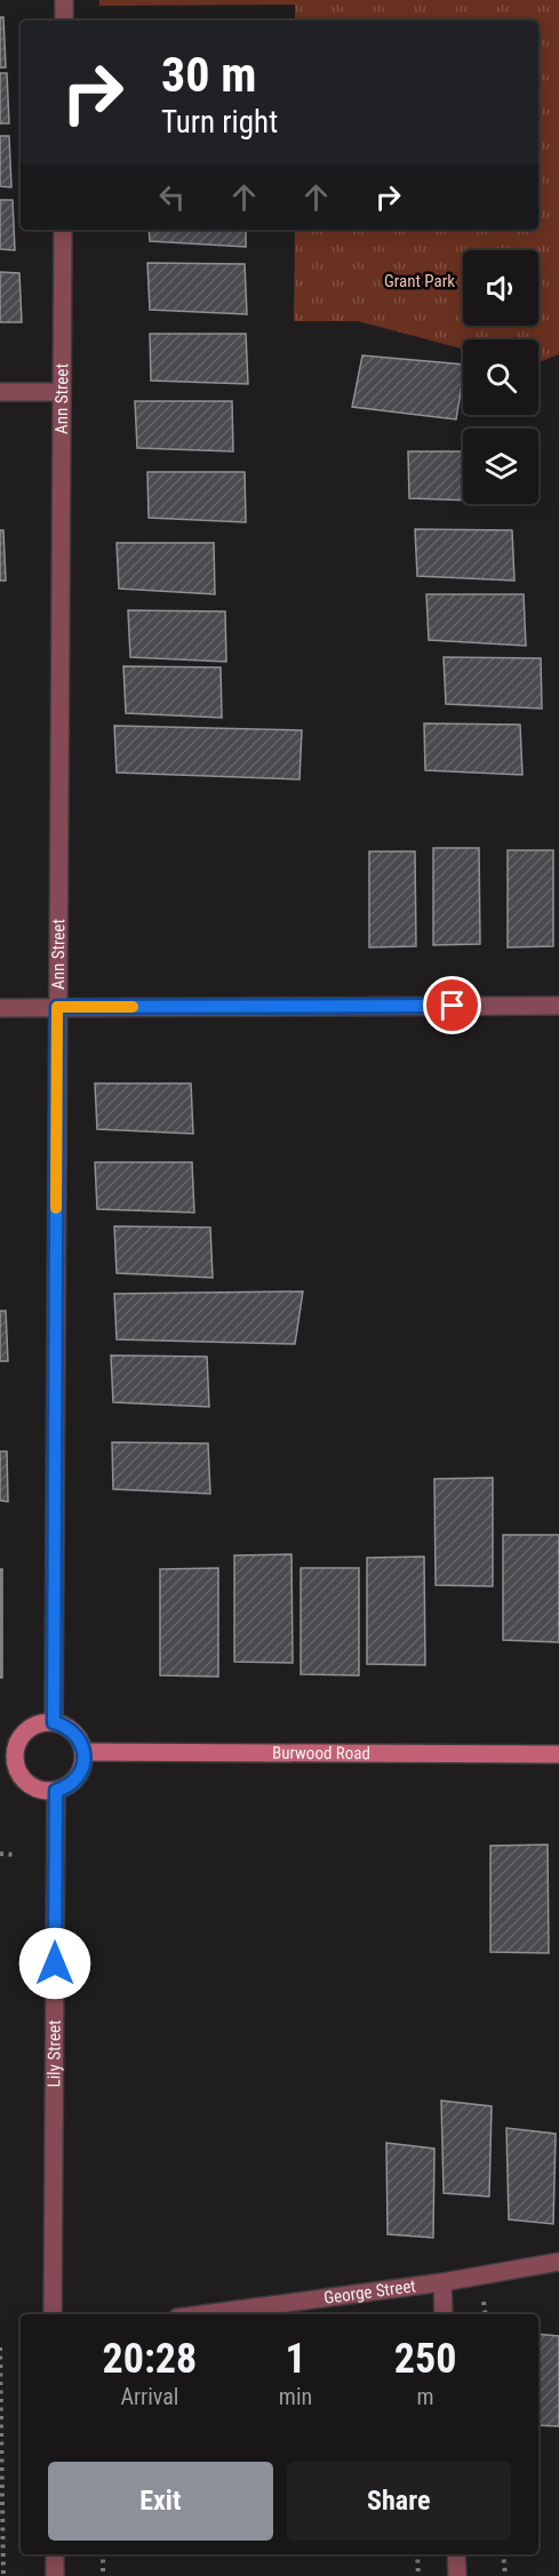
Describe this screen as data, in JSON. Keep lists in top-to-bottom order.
{
  "streets": {
    "main road": ["Burwood Road"],
    "street": ["Ann Street", "Lily Street", "George Street"]
  },
  "crossings": [
    ["Ann Street", "Burwood Road"],
    ["Ann Street", "Lily Street"],
    ["Burwood Road", "Lily Street"]
  ],
  "parks": ["Grant Park"],
  "page": {
    "turn": ["30 m", "Turn right"],
    "eta": [
      "20:28",
      "Arrival",
      "1",
      "min",
      "250",
      "m"
    ],
    "buttons": ["Exit", "Share"]
  }
}
